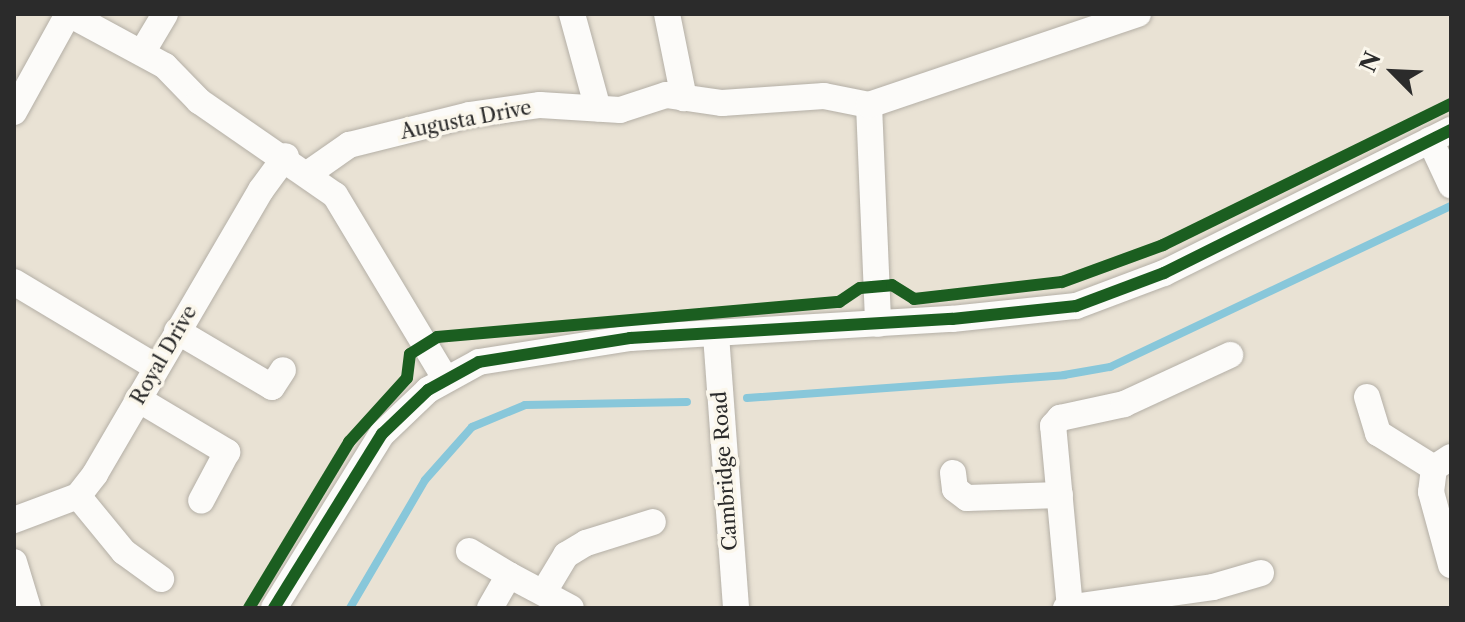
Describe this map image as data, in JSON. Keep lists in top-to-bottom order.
{
  "streets": {
    "street": ["Augusta Drive", "Royal Drive", "Cambridge Road"]
  },
  "north": "top left"
}
